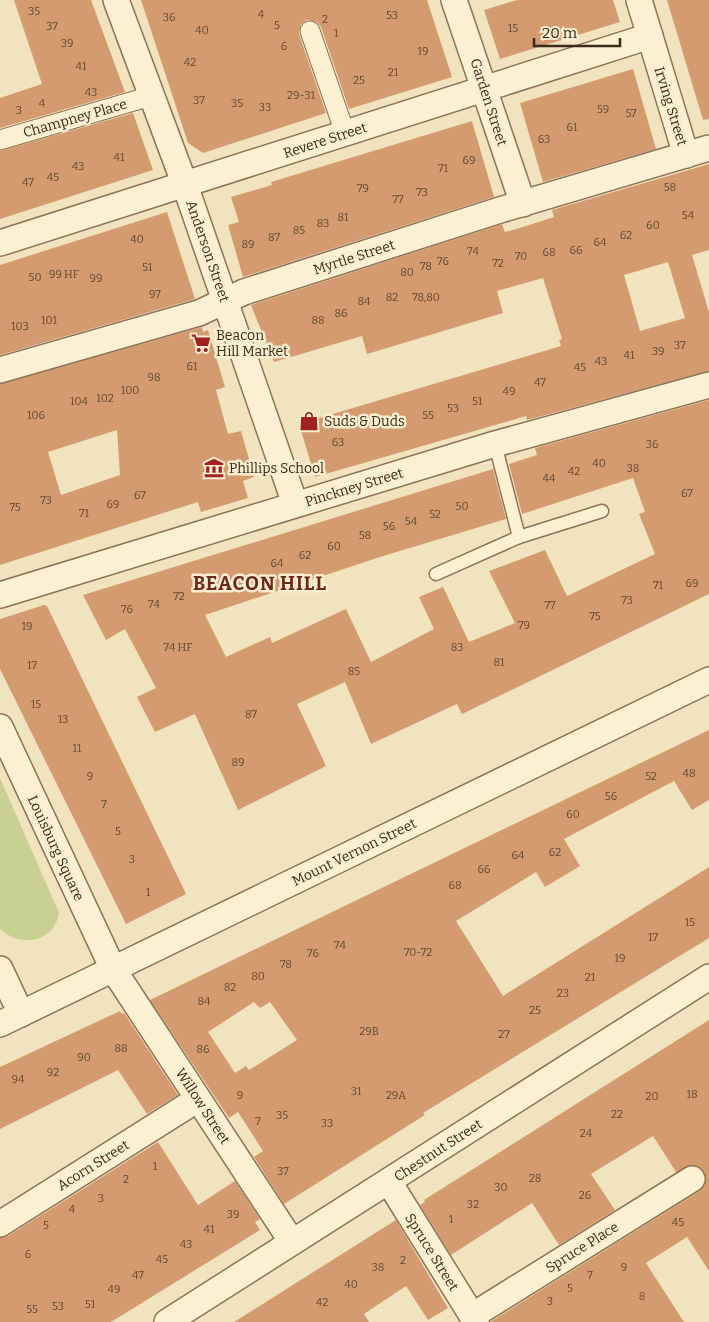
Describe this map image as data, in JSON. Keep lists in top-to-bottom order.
{
  "streets": {
    "street": [
      "Garden Street",
      "Irving Street",
      "Champney Place",
      "Revere Street",
      "Anderson Street",
      "Myrtle Street",
      "Pinckney Street",
      "Louisburg Square",
      "Mount Vernon Street",
      "Willow Street",
      "Chestnut Street",
      "Acorn Street",
      "Spruce Place",
      "Spruce Street"
    ]
  },
  "crossings": [
    ["Garden Street", "Revere Street"],
    ["Garden Street", "Myrtle Street"],
    ["Irving Street", "Revere Street"],
    ["Irving Street", "Myrtle Street"],
    ["Champney Place", "Anderson Street"],
    ["Revere Street", "Anderson Street"],
    ["Anderson Street", "Myrtle Street"],
    ["Anderson Street", "Pinckney Street"],
    ["Louisburg Square", "Mount Vernon Street"],
    ["Louisburg Square", "Willow Street"],
    ["Mount Vernon Street", "Willow Street"],
    ["Willow Street", "Chestnut Street"],
    ["Chestnut Street", "Spruce Street"],
    ["Spruce Place", "Spruce Street"]
  ],
  "districts": ["BEACON HILL"],
  "places": {
    "supermarket": ["Beacon Hill Market"],
    "shop": ["Suds & Duds"],
    "museum": ["Phillips School"]
  },
  "house_numbers": [
    "35",
    "4",
    "53",
    "36",
    "2",
    "5",
    "37",
    "15",
    "40",
    "1",
    "39",
    "6",
    "19",
    "42",
    "41",
    "21",
    "25",
    "43",
    "29-31",
    "37",
    "4",
    "35",
    "33",
    "59",
    "3",
    "57",
    "61",
    "63",
    "41",
    "69",
    "43",
    "71",
    "45",
    "47",
    "58",
    "79",
    "73",
    "77",
    "54",
    "81",
    "83",
    "60",
    "85",
    "62",
    "87",
    "40",
    "64",
    "89",
    "66",
    "74",
    "68",
    "70",
    "76",
    "72",
    "78",
    "51",
    "80",
    "99 HF",
    "50",
    "99",
    "97",
    "82",
    "78,80",
    "84",
    "86",
    "101",
    "88",
    "103",
    "37",
    "39",
    "41",
    "43",
    "61",
    "45",
    "98",
    "47",
    "100",
    "49",
    "102",
    "104",
    "51",
    "53",
    "106",
    "55",
    "63",
    "36",
    "40",
    "38",
    "42",
    "44",
    "67",
    "67",
    "73",
    "69",
    "50",
    "75",
    "71",
    "52",
    "54",
    "56",
    "58",
    "60",
    "62",
    "64",
    "69",
    "71",
    "72",
    "73",
    "74",
    "77",
    "76",
    "75",
    "79",
    "19",
    "74 HF",
    "83",
    "81",
    "17",
    "85",
    "15",
    "87",
    "13",
    "11",
    "89",
    "48",
    "9",
    "52",
    "56",
    "7",
    "60",
    "5",
    "62",
    "64",
    "3",
    "66",
    "68",
    "1",
    "15",
    "17",
    "74",
    "70-72",
    "76",
    "19",
    "78",
    "80",
    "21",
    "82",
    "23",
    "84",
    "25",
    "29B",
    "27",
    "88",
    "86",
    "90",
    "92",
    "94",
    "31",
    "18",
    "9",
    "29A",
    "20",
    "22",
    "35",
    "7",
    "33",
    "24",
    "1",
    "37",
    "28",
    "2",
    "30",
    "26",
    "3",
    "32",
    "4",
    "39",
    "1",
    "45",
    "5",
    "41",
    "43",
    "6",
    "45",
    "2",
    "38",
    "9",
    "47",
    "7",
    "40",
    "5",
    "49",
    "8",
    "3",
    "42",
    "51",
    "53",
    "55"
  ],
  "scale_bar": "20 m"
}
